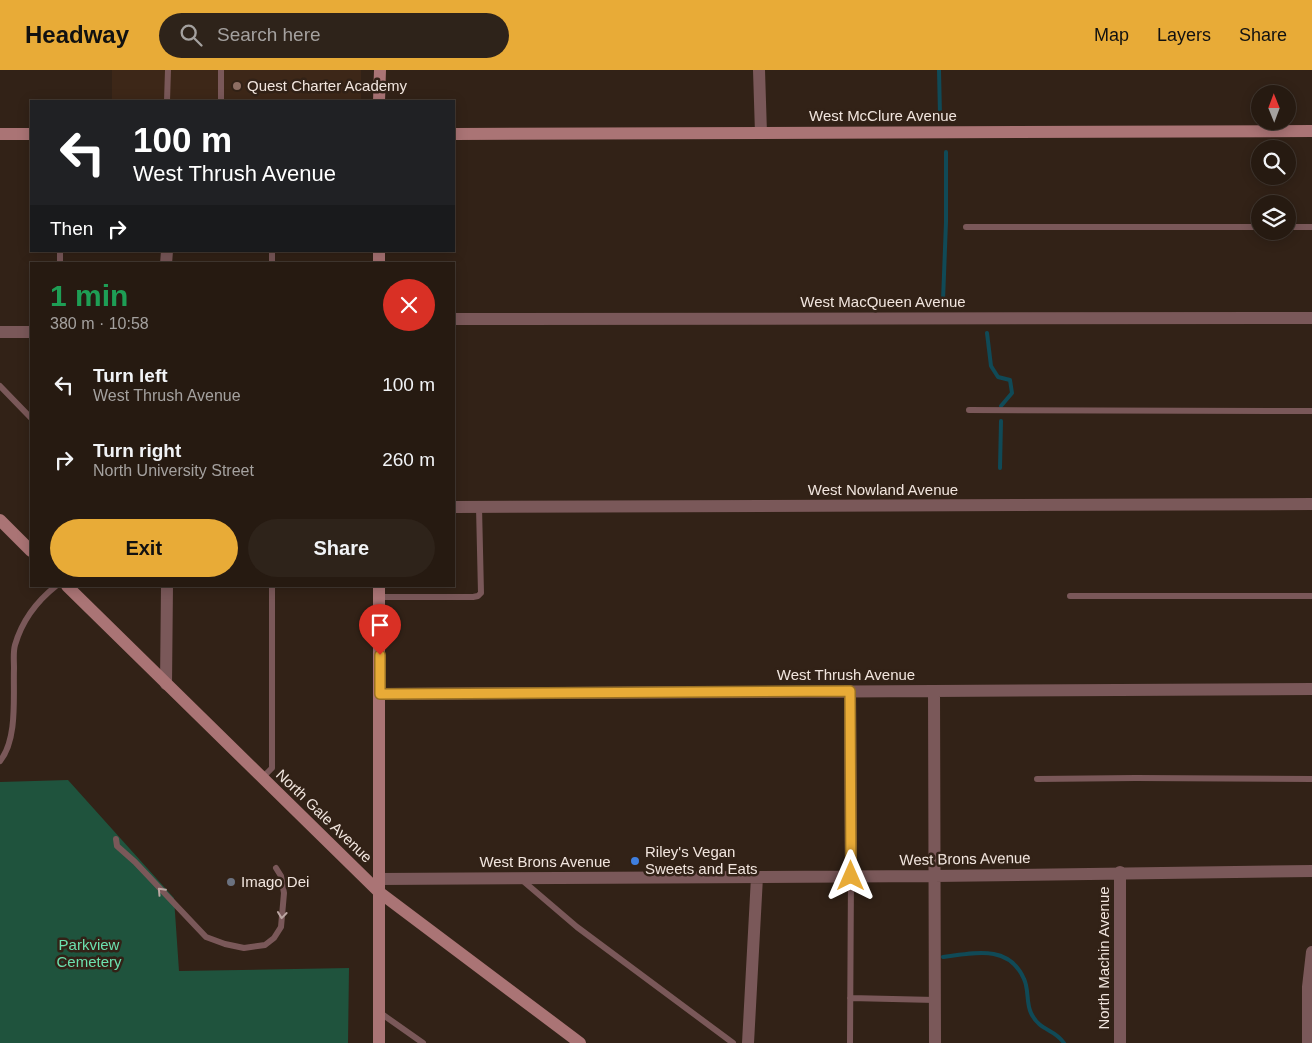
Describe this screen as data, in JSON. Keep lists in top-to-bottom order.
{
  "streets": {
    "main road": ["West McClure Avenue", "North Gale Avenue"],
    "street": [
      "West MacQueen Avenue",
      "West Nowland Avenue",
      "West Thrush Avenue",
      "West Brons Avenue",
      "North Machin Avenue"
    ]
  },
  "crossings": [
    ["North Gale Avenue", "West Brons Avenue"],
    ["West Brons Avenue", "North Machin Avenue"]
  ],
  "parks": ["Parkview Cemetery"],
  "places": ["Quest Charter Academy", "Riley's Vegan Sweets and Eats", "Imago Dei"],
  "north": "top",
  "page": {
    "header": "Headway",
    "search": "Search here",
    "nav": ["Map", "Layers", "Share"],
    "turn": ["100 m", "West Thrush Avenue"],
    "then": "Then",
    "heading": ["1 min", "380 m · 10:58"],
    "list": [
      {
        "name": "Turn left",
        "note": "West Thrush Avenue",
        "value": "100 m"
      },
      {
        "name": "Turn right",
        "note": "North University Street",
        "value": "260 m"
      }
    ],
    "buttons": ["Exit", "Share"]
  }
}
